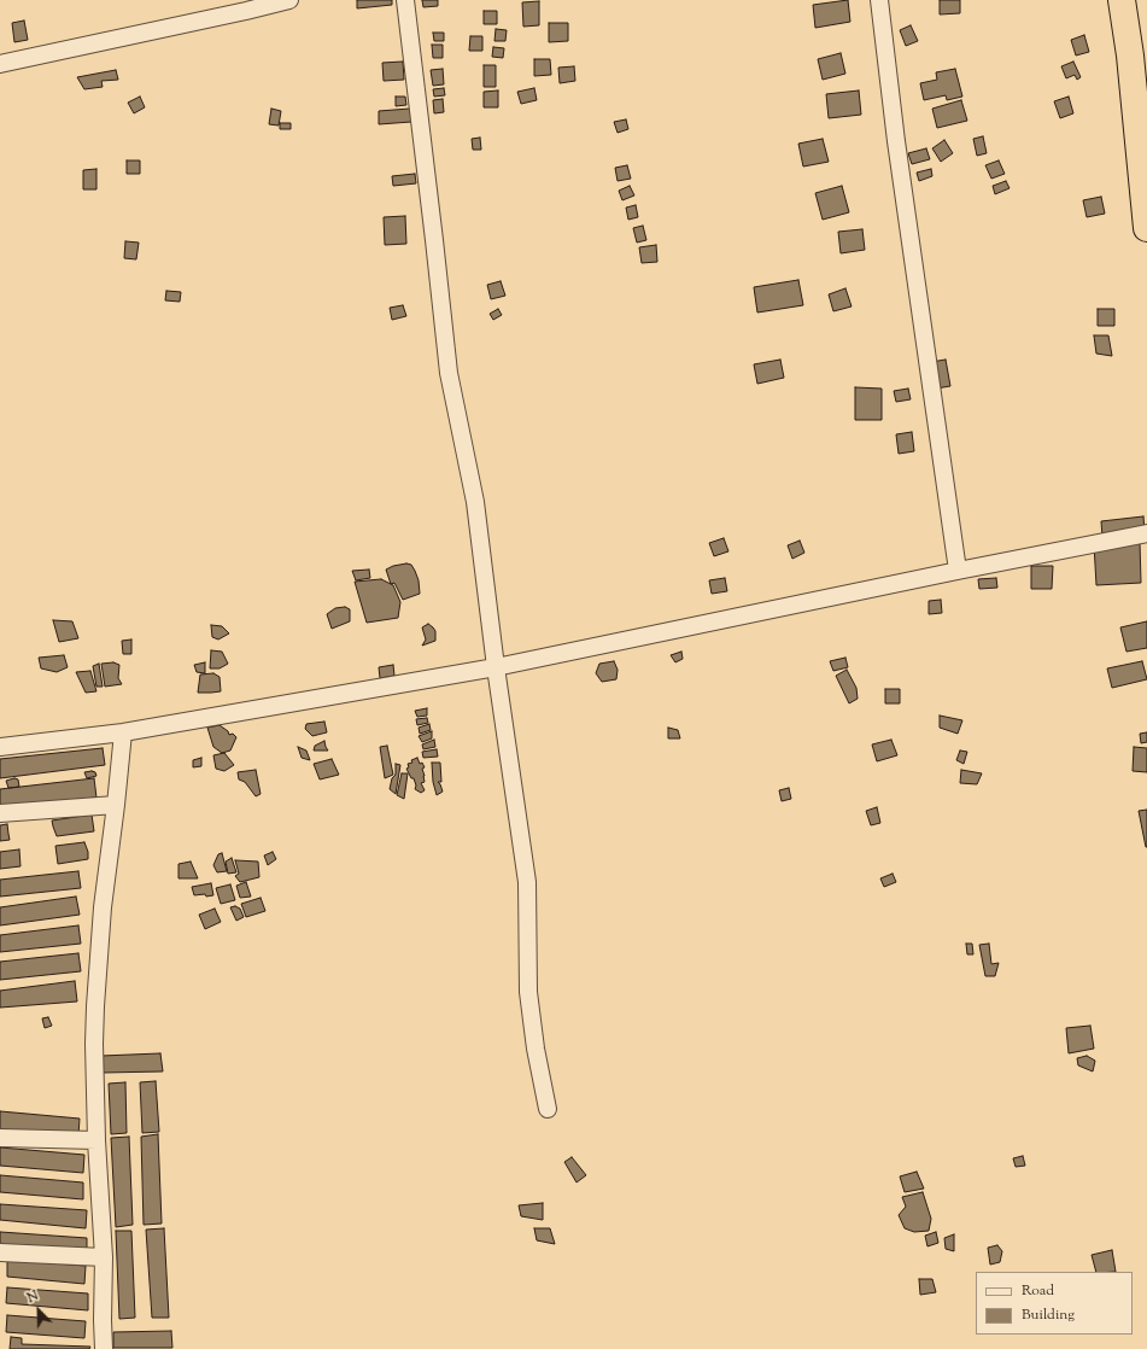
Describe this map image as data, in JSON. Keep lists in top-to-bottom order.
{
  "legend": ["Road", "Building"],
  "north": "top left"
}
